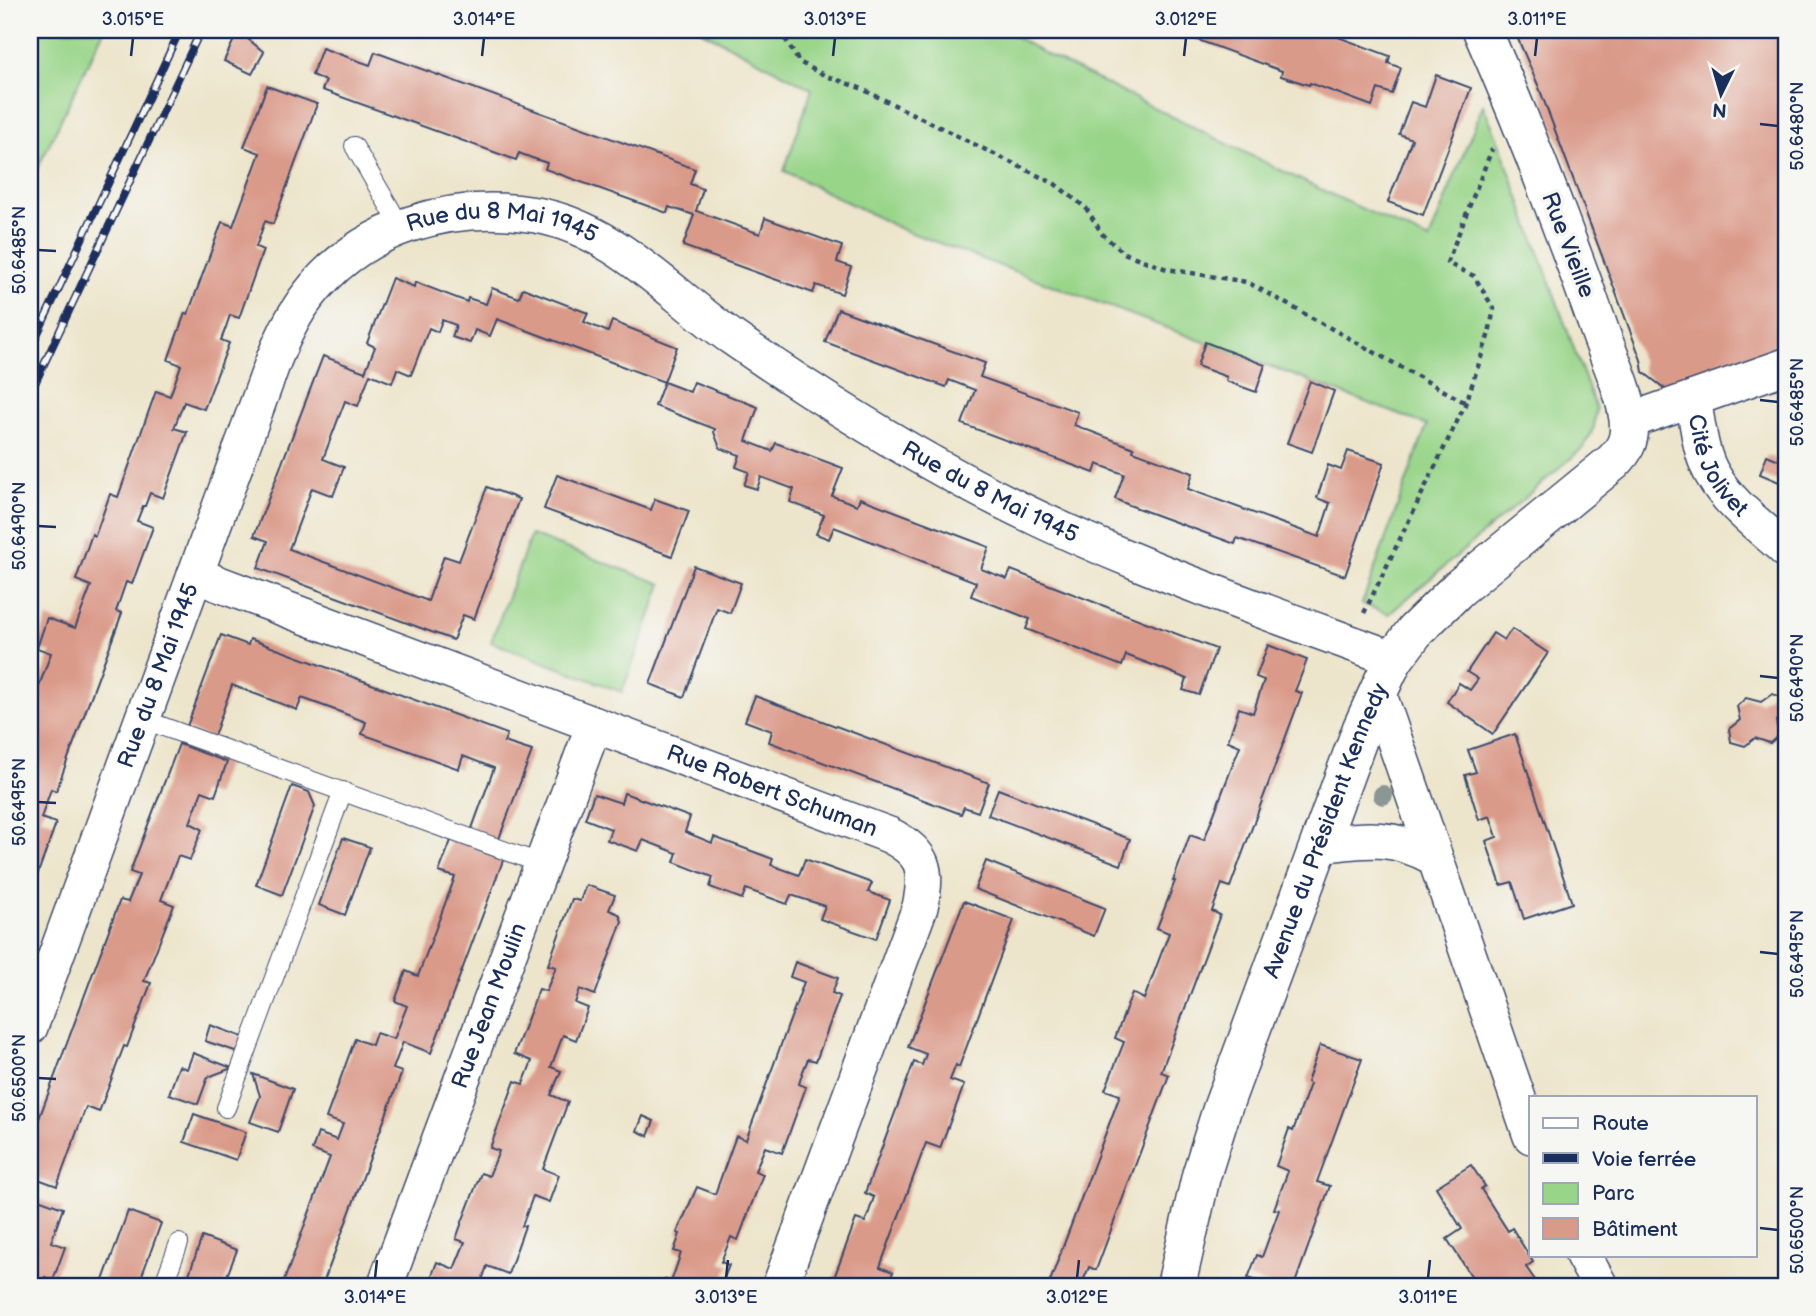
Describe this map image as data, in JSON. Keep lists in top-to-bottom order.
{
  "streets": {
    "street": [
      "Rue du 8 Mai 1945",
      "Rue Vieille",
      "Cité Jolivet",
      "Rue Robert Schuman",
      "Avenue du Président Kennedy",
      "Rue Jean Moulin"
    ]
  },
  "crossings": [
    ["Rue du 8 Mai 1945", "Rue Robert Schuman"],
    ["Rue du 8 Mai 1945", "Avenue du Président Kennedy"],
    ["Rue Vieille", "Avenue du Président Kennedy"],
    ["Rue Robert Schuman", "Rue Jean Moulin"]
  ],
  "legend": [
    "Route",
    "Voie ferrée",
    "Parc",
    "Bâtiment"
  ],
  "north": "bottom",
  "coordinates": [
    "3.015°E",
    "3.014°E",
    "3.013°E",
    "3.012°E",
    "3.011°E",
    "50.6480°N",
    "50.6485°N",
    "50.6490°N",
    "50.6495°N",
    "50.6500°N"
  ]
}
